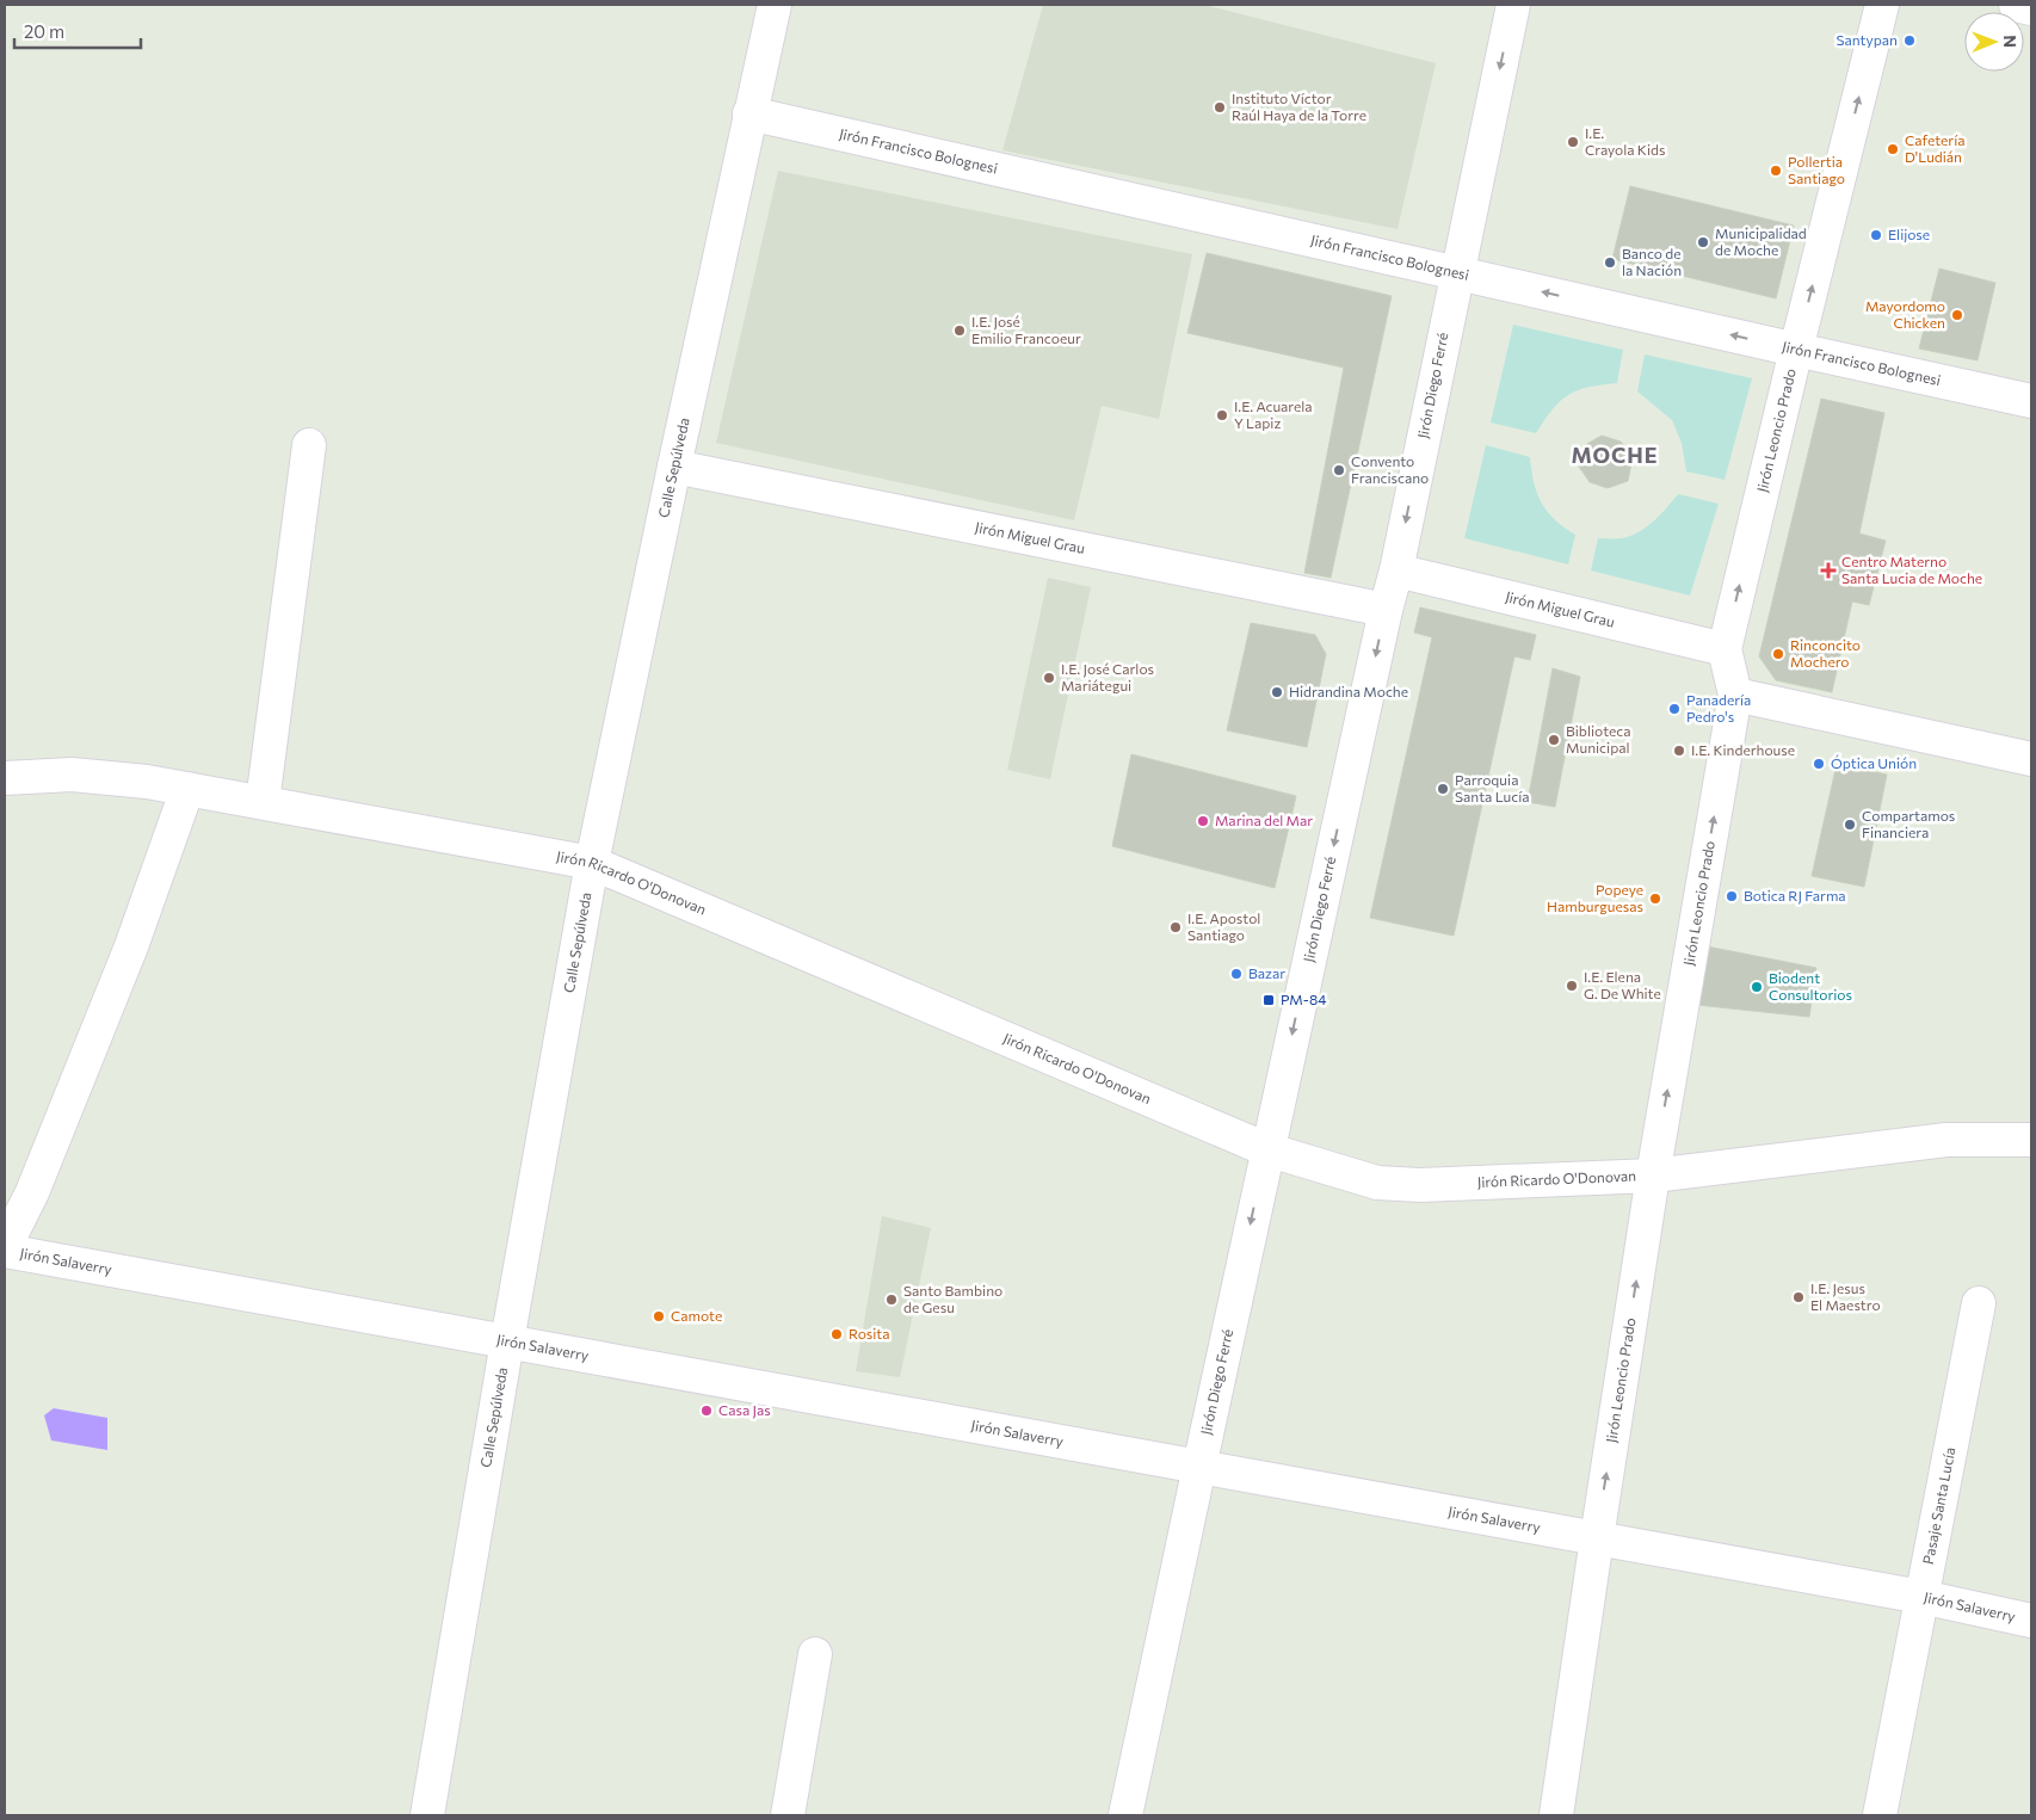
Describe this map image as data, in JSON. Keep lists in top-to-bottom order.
{
  "streets": {
    "street": [
      "Jirón Francisco Bolognesi",
      "Jirón Diego Ferré",
      "Jirón Leoncio Prado",
      "Calle Sepúlveda",
      "Jirón Miguel Grau",
      "Jirón Ricardo O'Donovan",
      "Jirón Salaverry",
      "Pasaje Santa Lucía"
    ]
  },
  "crossings": [
    ["Jirón Francisco Bolognesi", "Jirón Diego Ferré"],
    ["Jirón Francisco Bolognesi", "Jirón Leoncio Prado"],
    ["Jirón Francisco Bolognesi", "Calle Sepúlveda"],
    ["Jirón Diego Ferré", "Jirón Miguel Grau"],
    ["Jirón Diego Ferré", "Jirón Ricardo O'Donovan"],
    ["Jirón Diego Ferré", "Jirón Salaverry"],
    ["Jirón Leoncio Prado", "Jirón Miguel Grau"],
    ["Jirón Leoncio Prado", "Jirón Ricardo O'Donovan"],
    ["Jirón Leoncio Prado", "Jirón Salaverry"],
    ["Calle Sepúlveda", "Jirón Miguel Grau"],
    ["Calle Sepúlveda", "Jirón Ricardo O'Donovan"],
    ["Calle Sepúlveda", "Jirón Salaverry"],
    ["Jirón Salaverry", "Pasaje Santa Lucía"]
  ],
  "one_way": ["Jirón Diego Ferré", "Jirón Leoncio Prado"],
  "districts": ["MOCHE"],
  "places": {
    "other": [
      "Santypan",
      "Instituto Víctor Raúl Haya de la Torre",
      "I.E. Crayola Kids",
      "Cafetería D'Ludián",
      "Pollertia Santiago",
      "Elijose",
      "Municipalidad de Moche",
      "Banco de la Nación",
      "Mayordomo Chicken",
      "I.E. José Emilio Francoeur",
      "I.E. Acuarela Y Lapiz",
      "Convento Franciscano",
      "Rinconcito Mochero",
      "I.E. José Carlos Mariátegui",
      "Hidrandina Moche",
      "Panadería Pedro's",
      "Biblioteca Municipal",
      "I.E. Kinderhouse",
      "Óptica Unión",
      "Parroquia Santa Lucía",
      "Marina del Mar",
      "Compartamos Financiera",
      "Botica RJ Farma",
      "Popeye Hamburguesas",
      "I.E. Apostol Santiago",
      "Bazar",
      "I.E. Elena G. De White",
      "Biodent Consultorios",
      "I.E. Jesus El Maestro",
      "Santo Bambino de Gesu",
      "Camote",
      "Rosita",
      "Casa Jas"
    ],
    "health": ["Centro Materno Santa Lucia de Moche"],
    "transit": ["PM-84"]
  },
  "scale_bar": "20 m",
  "north": "right"
}
